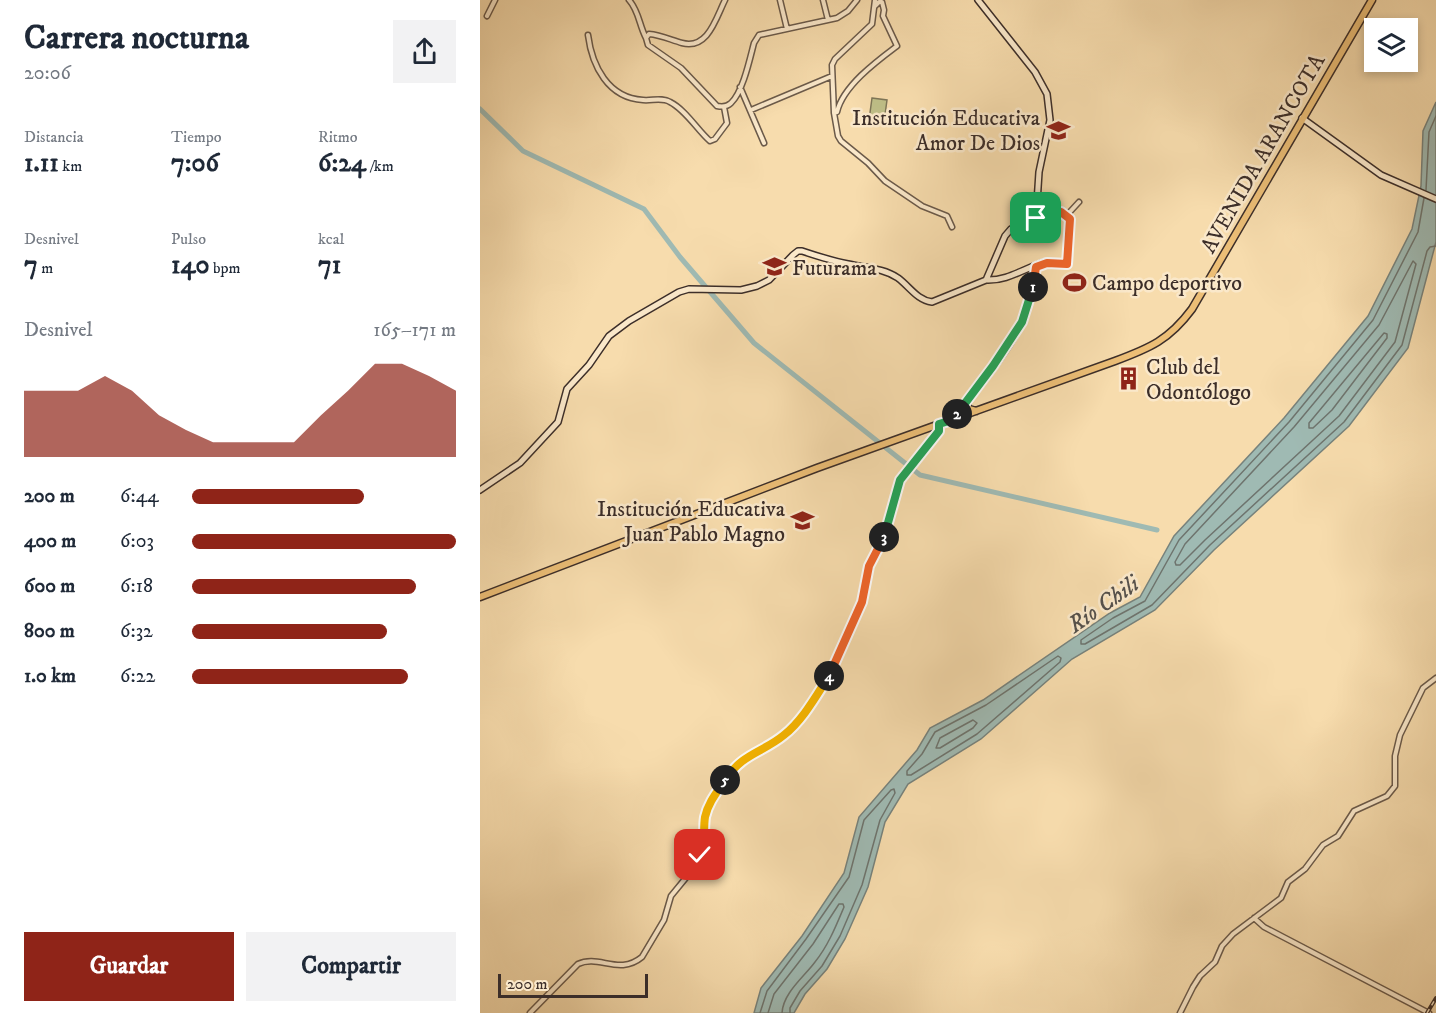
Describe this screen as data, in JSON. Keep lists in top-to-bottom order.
{
  "streets": {
    "main road": ["AVENIDA ARANCOTA"]
  },
  "water": ["Río Chili"],
  "places": {
    "school or university": ["Institución Educativa Amor De Dios", "Futurama", "Institución Educativa Juan Pablo Magno"],
    "sports": ["Campo deportivo"],
    "building": ["Club del Odontólogo"]
  },
  "scale_bar": "200 m",
  "page": {
    "heading": ["Carrera nocturna", "20:06"],
    "stats": [
      ["Distancia", "1.11 km"],
      ["Tiempo", "7:06"],
      ["Ritmo", "6:24 /km"],
      ["Desnivel", "7 m"],
      ["Pulso", "140 bpm"],
      ["kcal", "71"]
    ],
    "pins": [
      "1",
      "2",
      "3",
      "4",
      "5"
    ],
    "chart": ["Desnivel", "165–171 m"],
    "list": [
      {
        "name": "200 m",
        "note": "6:44"
      },
      {
        "name": "400 m",
        "note": "6:03"
      },
      {
        "name": "600 m",
        "note": "6:18"
      },
      {
        "name": "800 m",
        "note": "6:32"
      },
      {
        "name": "1.0 km",
        "note": "6:22"
      }
    ],
    "buttons": ["Guardar", "Compartir"],
    "scale": "200 m"
  }
}
